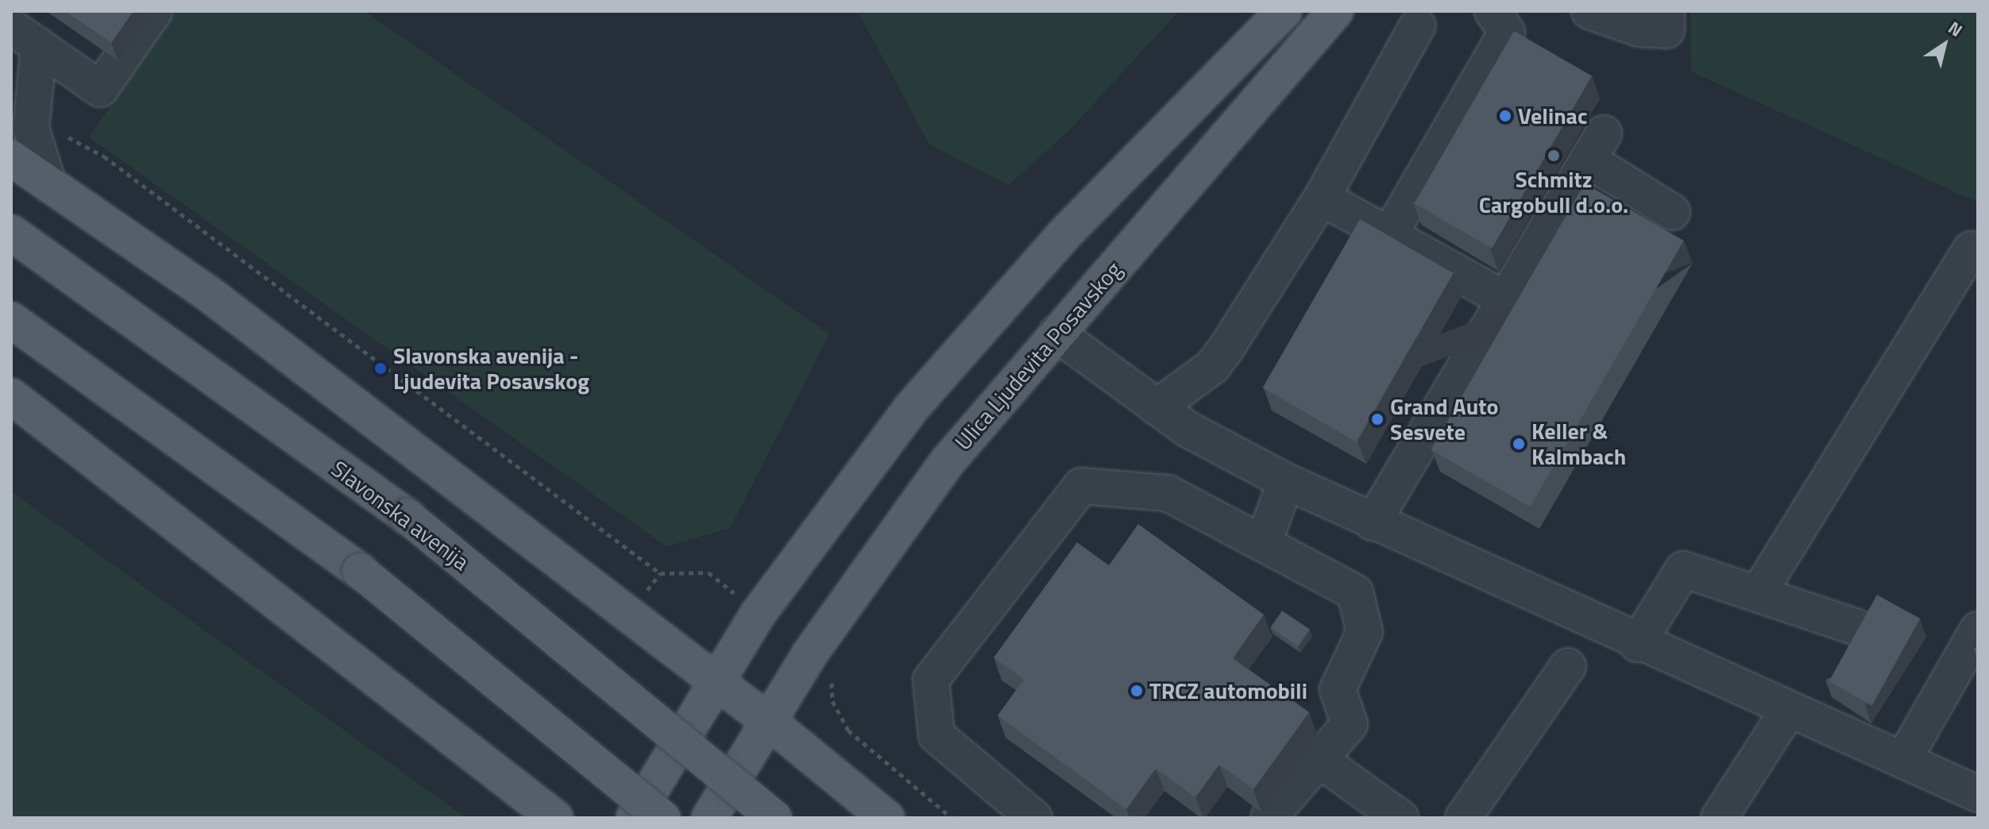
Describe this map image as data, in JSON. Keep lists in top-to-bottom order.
{
  "streets": {
    "main road": ["Ulica Ljudevita Posavskog", "Slavonska avenija"]
  },
  "places": [
    "Velinac",
    "Schmitz Cargobull d.o.o.",
    "Slavonska avenija - Ljudevita Posavskog",
    "Grand Auto Sesvete",
    "Keller & Kalmbach",
    "TRCZ automobili"
  ],
  "north": "top right"
}
